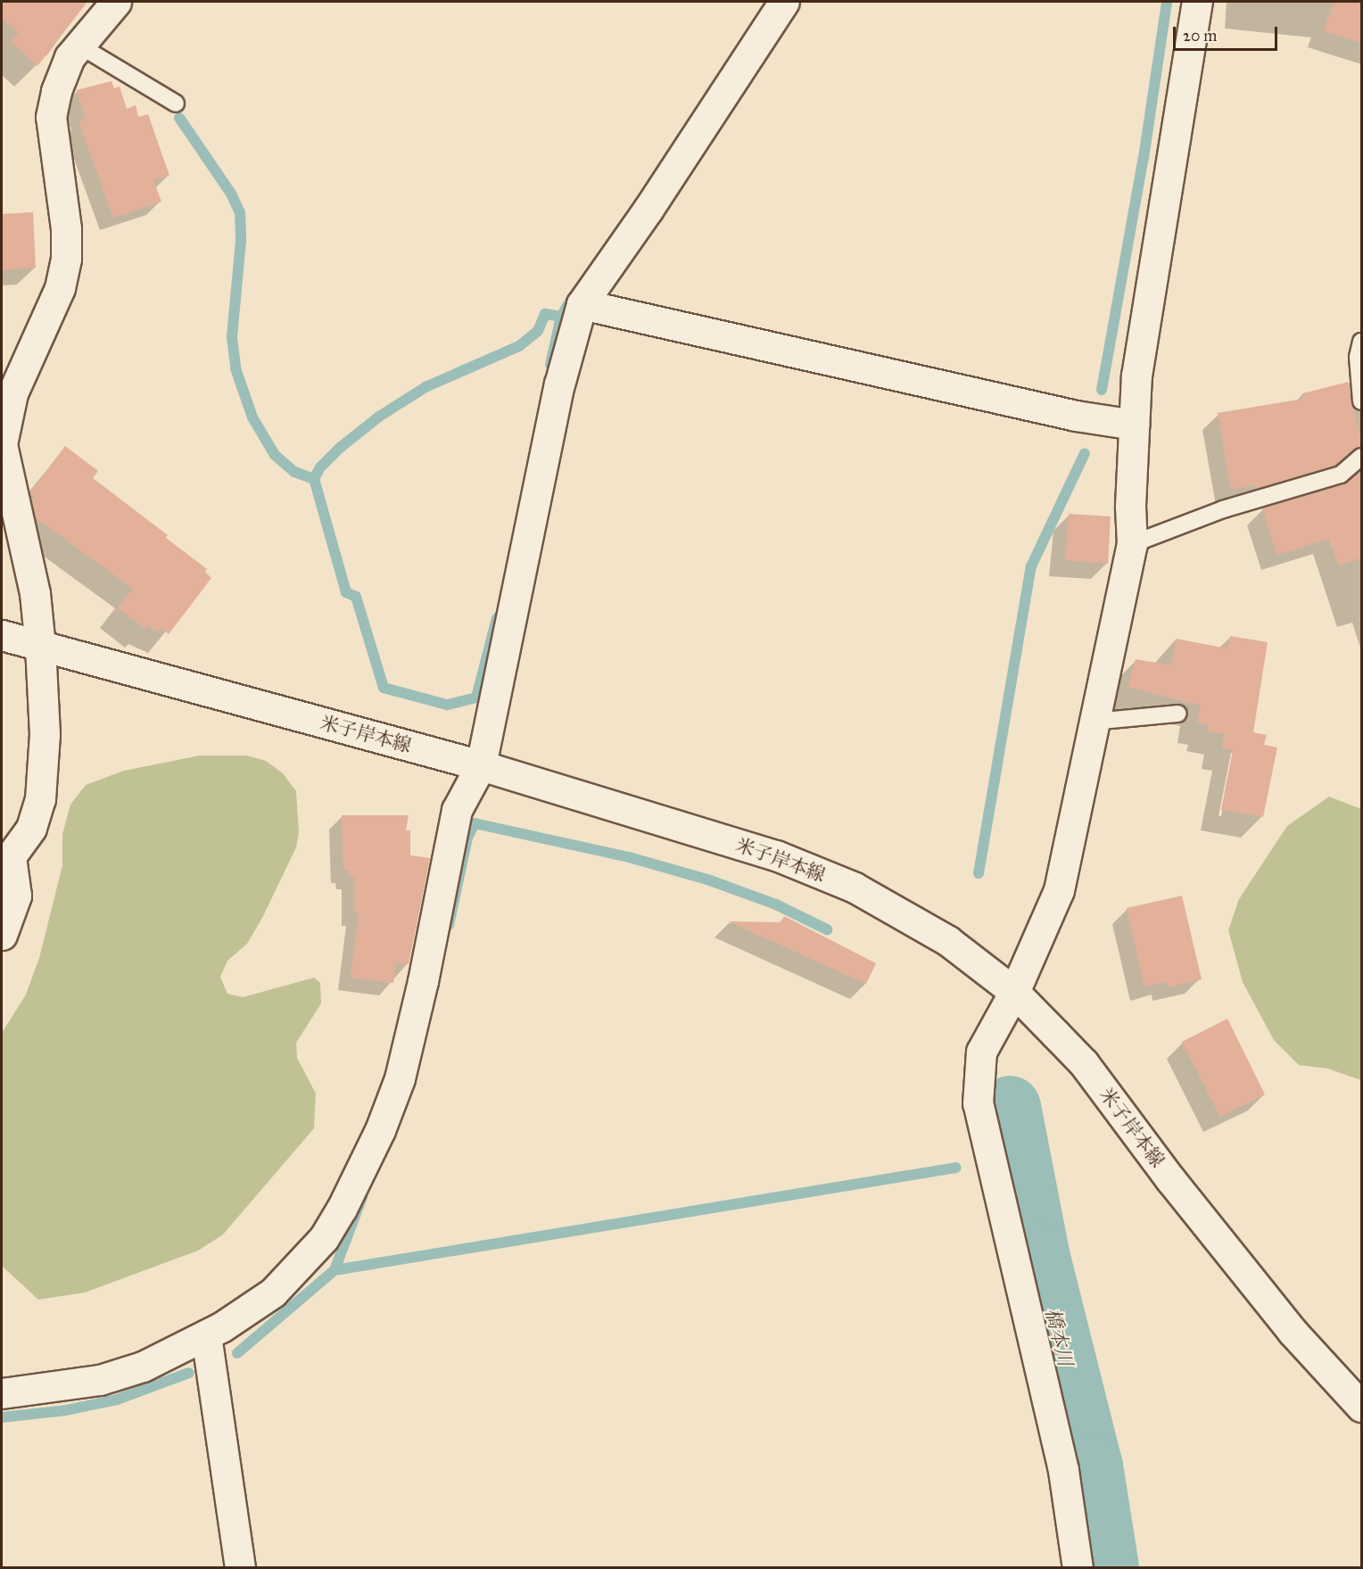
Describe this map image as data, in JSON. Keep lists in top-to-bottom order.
{
  "streets": {
    "street": ["米子岸本線"]
  },
  "water": ["橋本川"],
  "scale_bar": "20 m"
}
